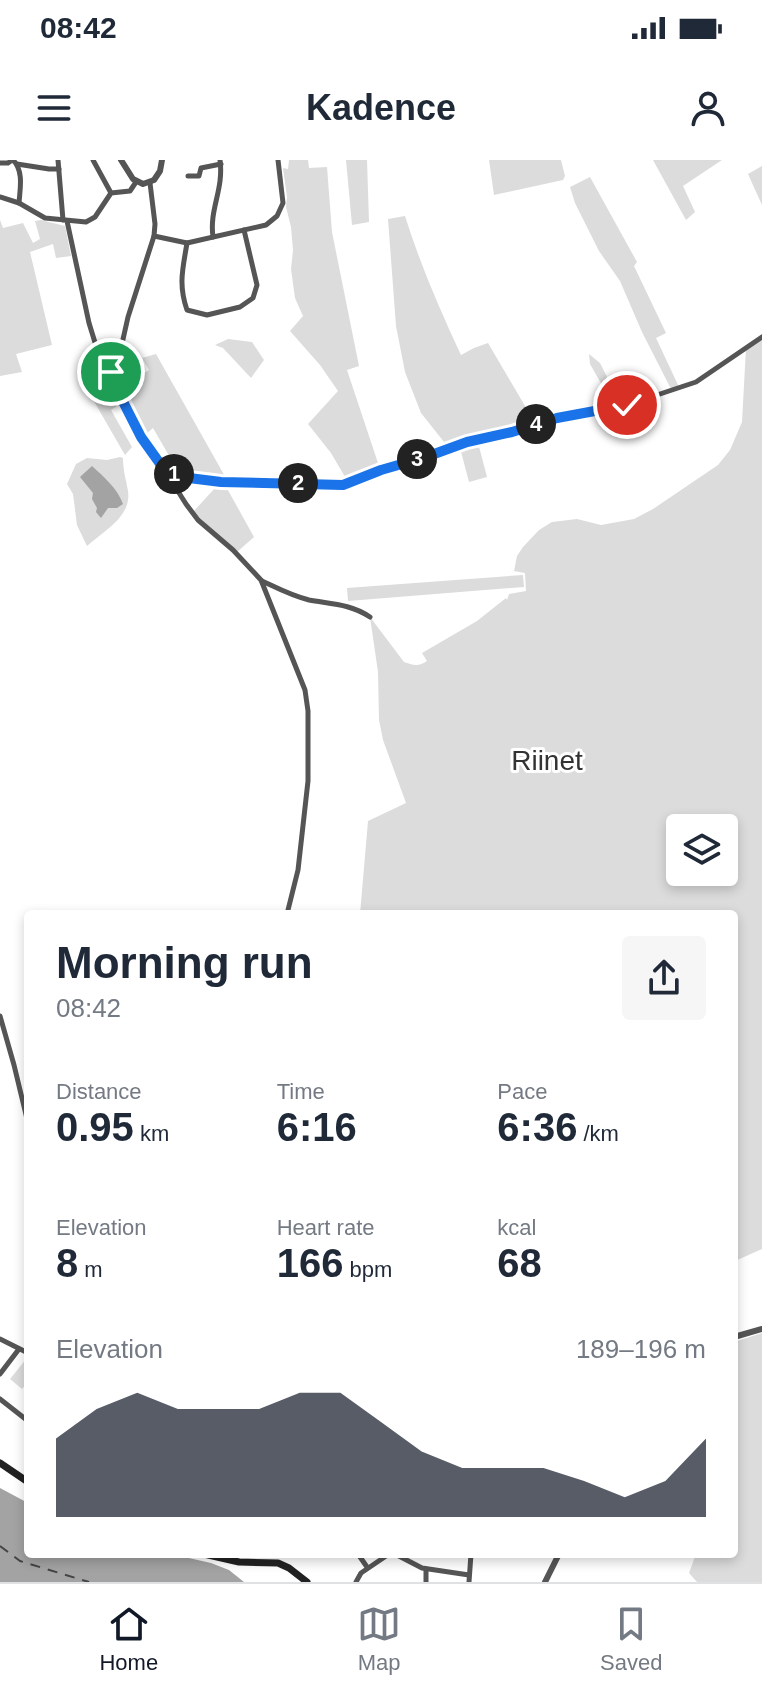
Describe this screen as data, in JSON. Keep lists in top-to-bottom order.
{
  "parks": ["Riinet"],
  "page": {
    "status": "08:42",
    "header": "Kadence",
    "pins": [
      "4",
      "3",
      "1",
      "2"
    ],
    "heading": ["Morning run", "08:42"],
    "stats": [
      ["Distance", "0.95 km"],
      ["Time", "6:16"],
      ["Pace", "6:36 /km"],
      ["Elevation", "8 m"],
      ["Heart rate", "166 bpm"],
      ["kcal", "68"]
    ],
    "chart": ["Elevation", "189–196 m"],
    "tabs": ["Home", "Map", "Saved"]
  }
}
